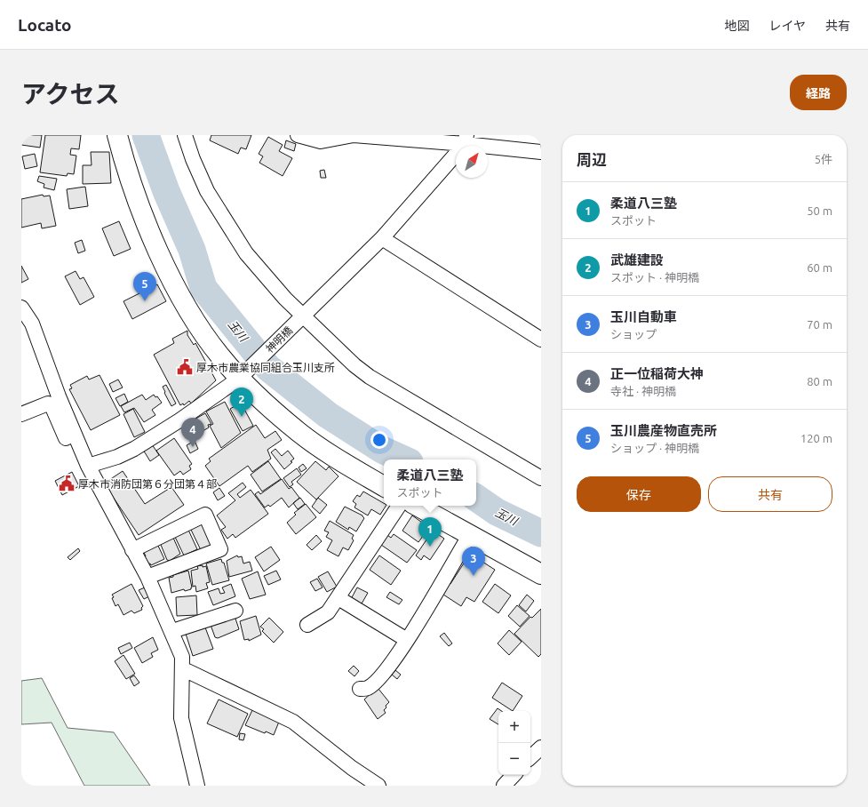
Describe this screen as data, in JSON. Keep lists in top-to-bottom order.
{
  "streets": {
    "street": ["神明橋"]
  },
  "water": ["玉川"],
  "places": {
    "public building": ["厚木市農業協同組合玉川支所", "厚木市消防団第６分団第４部"]
  },
  "north": "top right",
  "page": {
    "header": "Locato",
    "nav": ["地図", "レイヤ", "共有"],
    "title": "アクセス",
    "buttons": [
      "経路",
      ["保存", "共有"]
    ],
    "heading": ["周辺", "5件"],
    "list": [
      {
        "mark": "1",
        "name": "柔道八三塾",
        "note": "スポット",
        "value": "50 m"
      },
      {
        "mark": "2",
        "name": "武雄建設",
        "note": "スポット · 神明橋",
        "value": "60 m"
      },
      {
        "mark": "3",
        "name": "玉川自動車",
        "note": "ショップ",
        "value": "70 m"
      },
      {
        "mark": "4",
        "name": "正一位稲荷大神",
        "note": "寺社 · 神明橋",
        "value": "80 m"
      },
      {
        "mark": "5",
        "name": "玉川農産物直売所",
        "note": "ショップ · 神明橋",
        "value": "120 m"
      }
    ],
    "pins": [
      "5",
      "2",
      "4",
      "1",
      "3"
    ],
    "popup": ["柔道八三塾", "スポット"],
    "map_buttons": ["+", "−"]
  }
}
